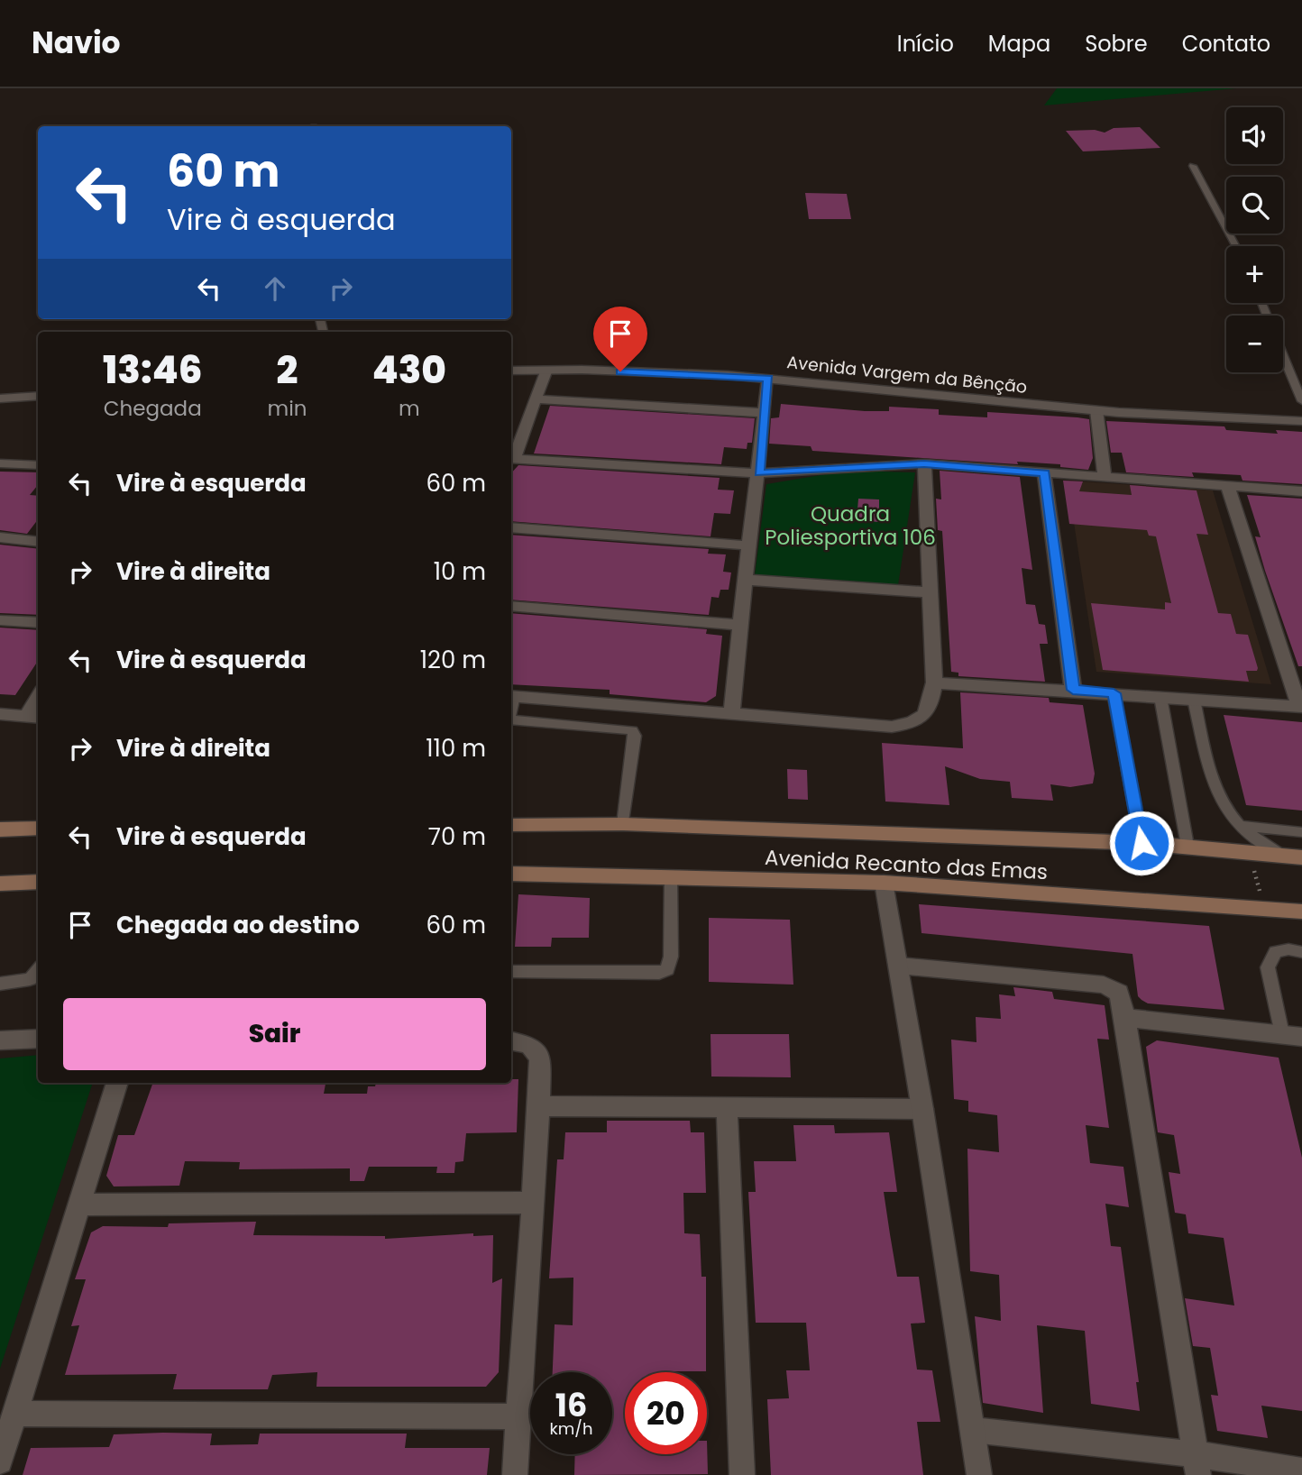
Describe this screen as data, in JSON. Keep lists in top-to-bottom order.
{
  "streets": {
    "main road": ["Avenida Recanto das Emas"],
    "street": ["Avenida Vargem da Bênção"]
  },
  "parks": ["Quadra Poliesportiva 106"],
  "page": {
    "header": "Navio",
    "nav": [
      "Início",
      "Mapa",
      "Sobre",
      "Contato"
    ],
    "map_buttons": ["+", "−"],
    "turn": ["60 m", "Vire à esquerda"],
    "eta": [
      "13:46",
      "Chegada",
      "2",
      "min",
      "430",
      "m"
    ],
    "list": [
      {
        "name": "Vire à esquerda",
        "value": "60 m"
      },
      {
        "name": "Vire à direita",
        "value": "10 m"
      },
      {
        "name": "Vire à esquerda",
        "value": "120 m"
      },
      {
        "name": "Vire à direita",
        "value": "110 m"
      },
      {
        "name": "Vire à esquerda",
        "value": "70 m"
      },
      {
        "name": "Chegada ao destino",
        "value": "60 m"
      }
    ],
    "buttons": "Sair",
    "speed": "16 km/h",
    "limit": "20"
  }
}
